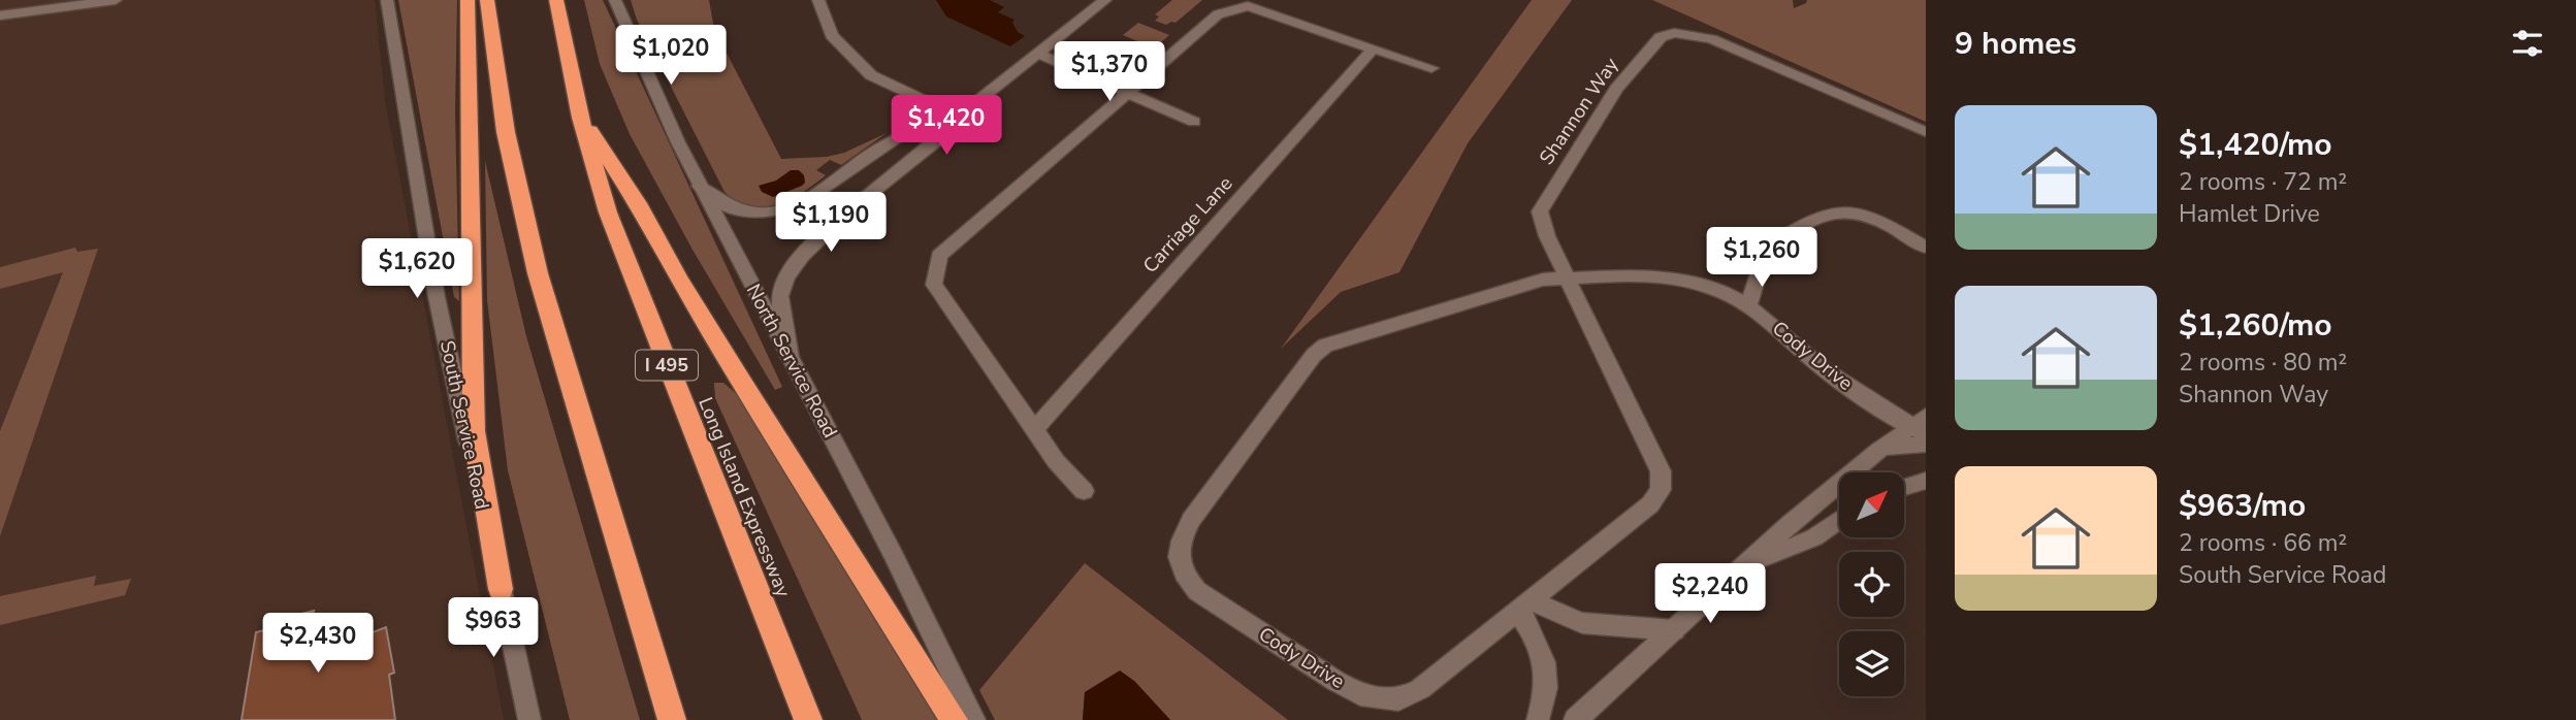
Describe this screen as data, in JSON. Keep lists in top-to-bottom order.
{
  "streets": {
    "highway": ["I 495", "Long Island Expressway"],
    "street": [
      "Shannon Way",
      "Carriage Lane",
      "Cody Drive",
      "North Service Road",
      "South Service Road"
    ]
  },
  "crossings": [
    ["Shannon Way", "Cody Drive"]
  ],
  "north": "top right",
  "page": {
    "heading": "9 homes",
    "price": [
      "$1,020",
      "$1,370",
      "$1,420",
      "$1,190",
      "$1,260",
      "$1,620",
      "$2,240",
      "$963",
      "$2,430"
    ],
    "list": [
      {
        "name": "$1,420/mo",
        "note": "2 rooms · 72 m² · Hamlet Drive"
      },
      {
        "name": "$1,260/mo",
        "note": "2 rooms · 80 m² · Shannon Way"
      },
      {
        "name": "$963/mo",
        "note": "2 rooms · 66 m² · South Service Road"
      }
    ]
  }
}
